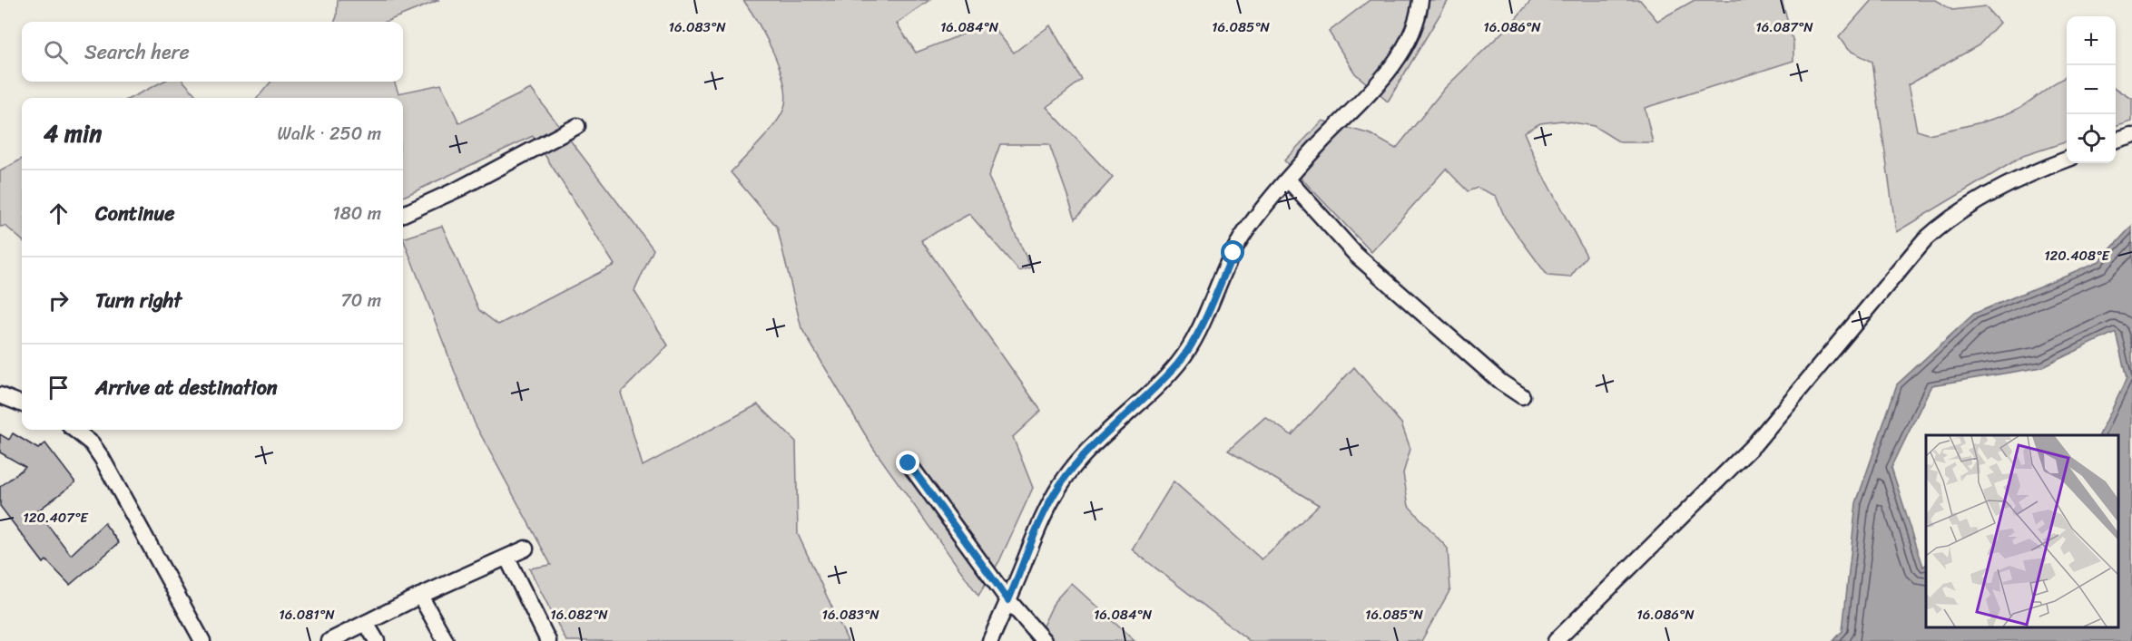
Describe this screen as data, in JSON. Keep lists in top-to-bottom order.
{
  "page": {
    "map_buttons": ["+", "−"],
    "search": "Search here",
    "heading": ["4 min", "Walk · 250 m"],
    "list": [
      ["Continue", "180 m"],
      ["Turn right", "70 m"],
      "Arrive at destination"
    ]
  },
  "coordinates": [
    "16.087°N",
    "16.083°N",
    "16.084°N",
    "16.085°N",
    "16.086°N",
    "120.408°E",
    "120.407°E",
    "16.081°N",
    "16.082°N"
  ]
}
